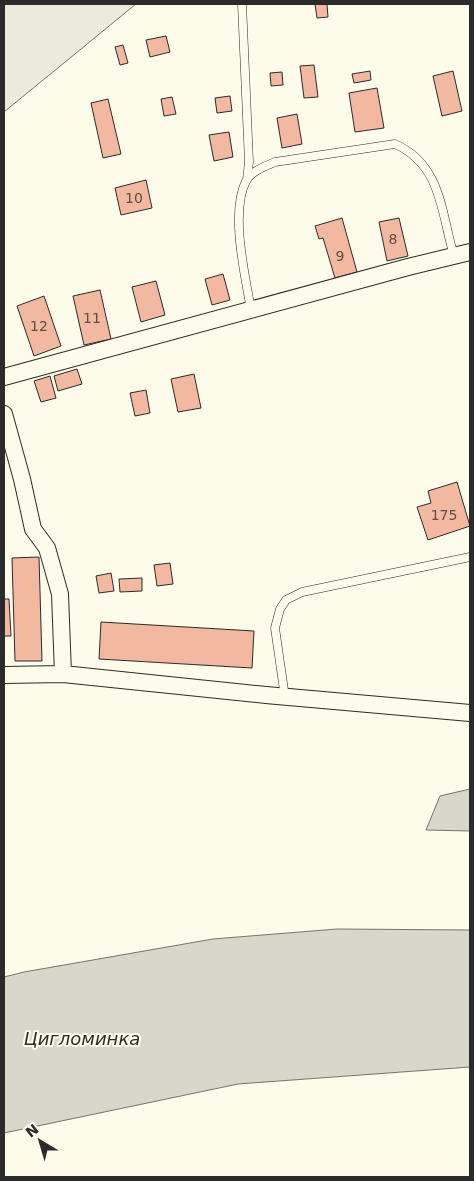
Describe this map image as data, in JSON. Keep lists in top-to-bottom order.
{
  "water": ["Цигломинка"],
  "house_numbers": [
    "10",
    "8",
    "9",
    "11",
    "12",
    "175"
  ],
  "north": "top left"
}
